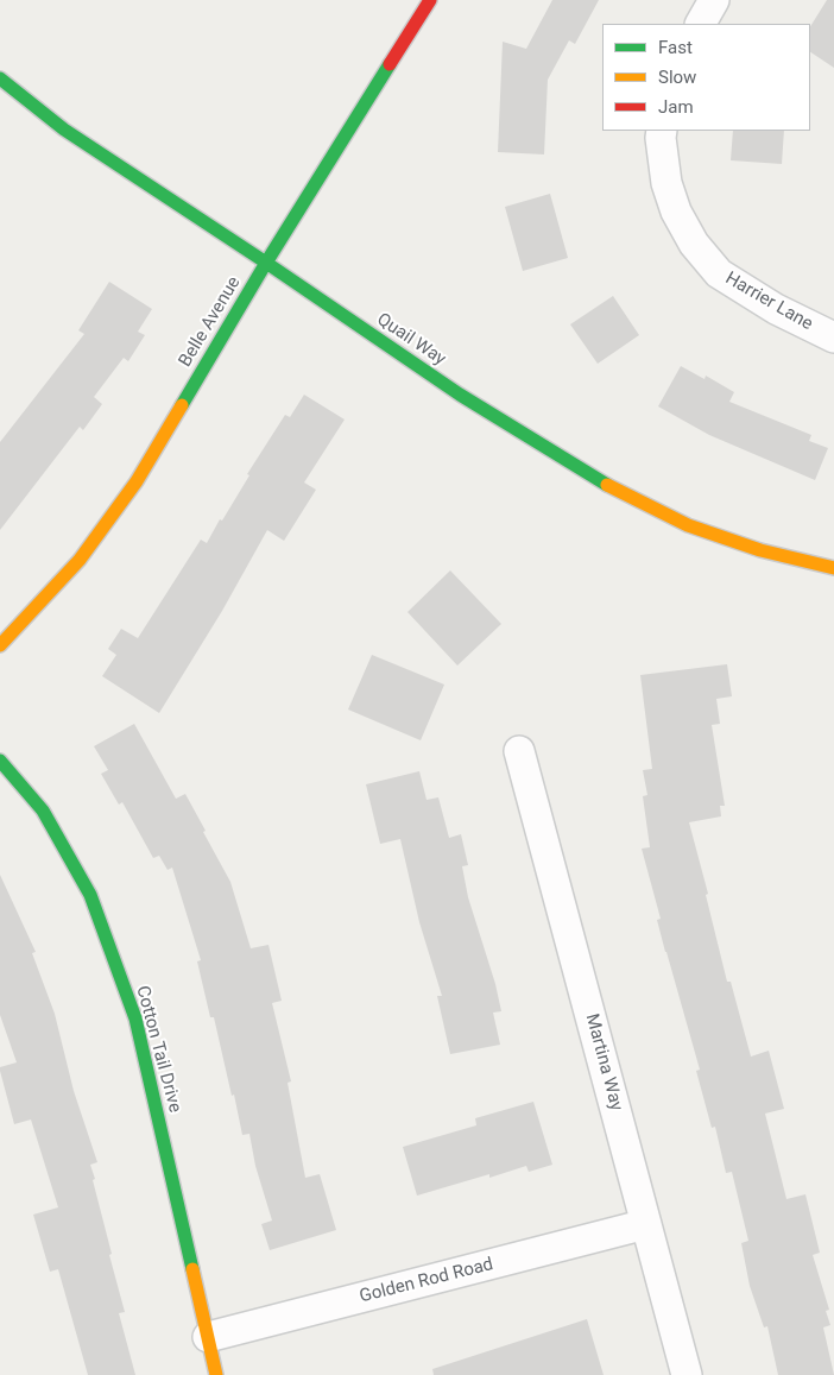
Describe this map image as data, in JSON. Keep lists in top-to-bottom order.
{
  "streets": {
    "street": [
      "Harrier Lane",
      "Belle Avenue",
      "Quail Way",
      "Cotton Tail Drive",
      "Martina Way",
      "Golden Rod Road"
    ]
  },
  "crossings": [
    ["Belle Avenue", "Quail Way"],
    ["Cotton Tail Drive", "Golden Rod Road"],
    ["Martina Way", "Golden Rod Road"]
  ],
  "legend": ["Fast", "Slow", "Jam"]
}
